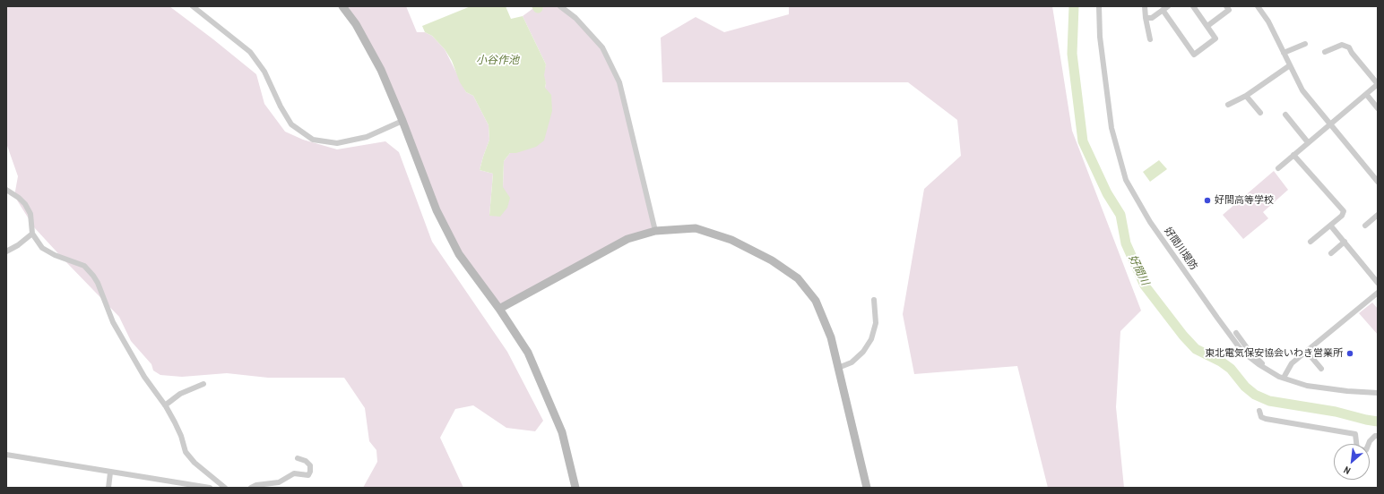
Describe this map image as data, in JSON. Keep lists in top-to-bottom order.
{
  "streets": {
    "street": ["好間川堤防"]
  },
  "water": ["小谷作池", "好間川"],
  "places": ["好間高等学校", "東北電気保安協会いわき営業所"],
  "north": "bottom left"
}
